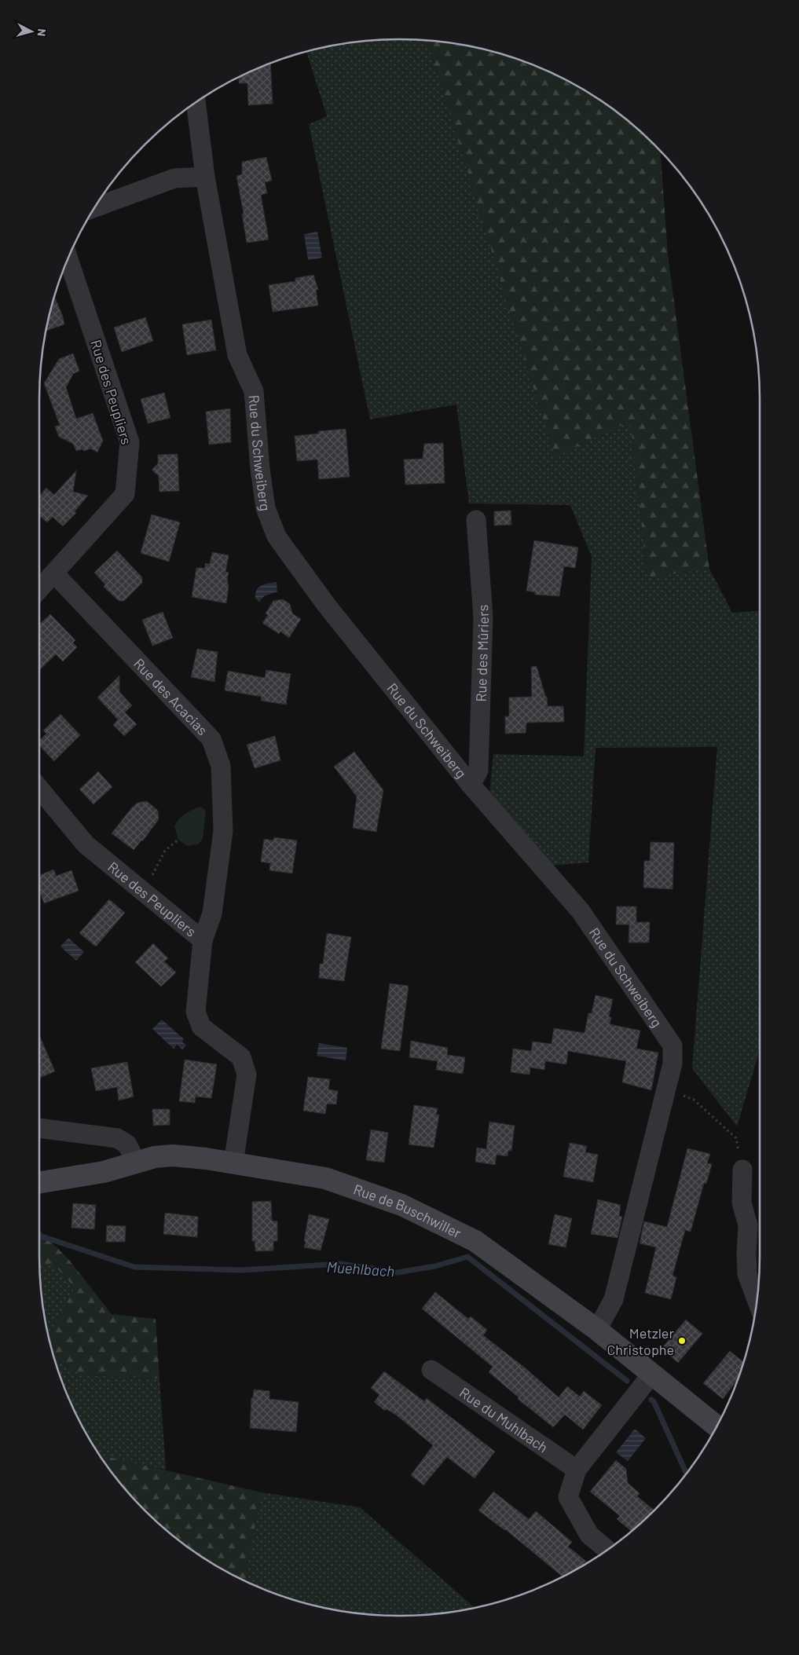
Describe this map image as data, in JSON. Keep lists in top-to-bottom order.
{
  "streets": {
    "street": [
      "Rue des Peupliers",
      "Rue du Schweiberg",
      "Rue des Mûriers",
      "Rue des Acacias",
      "Rue de Buschwiller",
      "Rue du Muhlbach"
    ]
  },
  "crossings": [
    ["Rue des Peupliers", "Rue des Acacias"],
    ["Rue des Peupliers", "Rue de Buschwiller"],
    ["Rue du Schweiberg", "Rue des Mûriers"],
    ["Rue du Schweiberg", "Rue de Buschwiller"]
  ],
  "water": ["Muehlbach"],
  "places": ["Metzler Christophe"],
  "north": "right"
}
